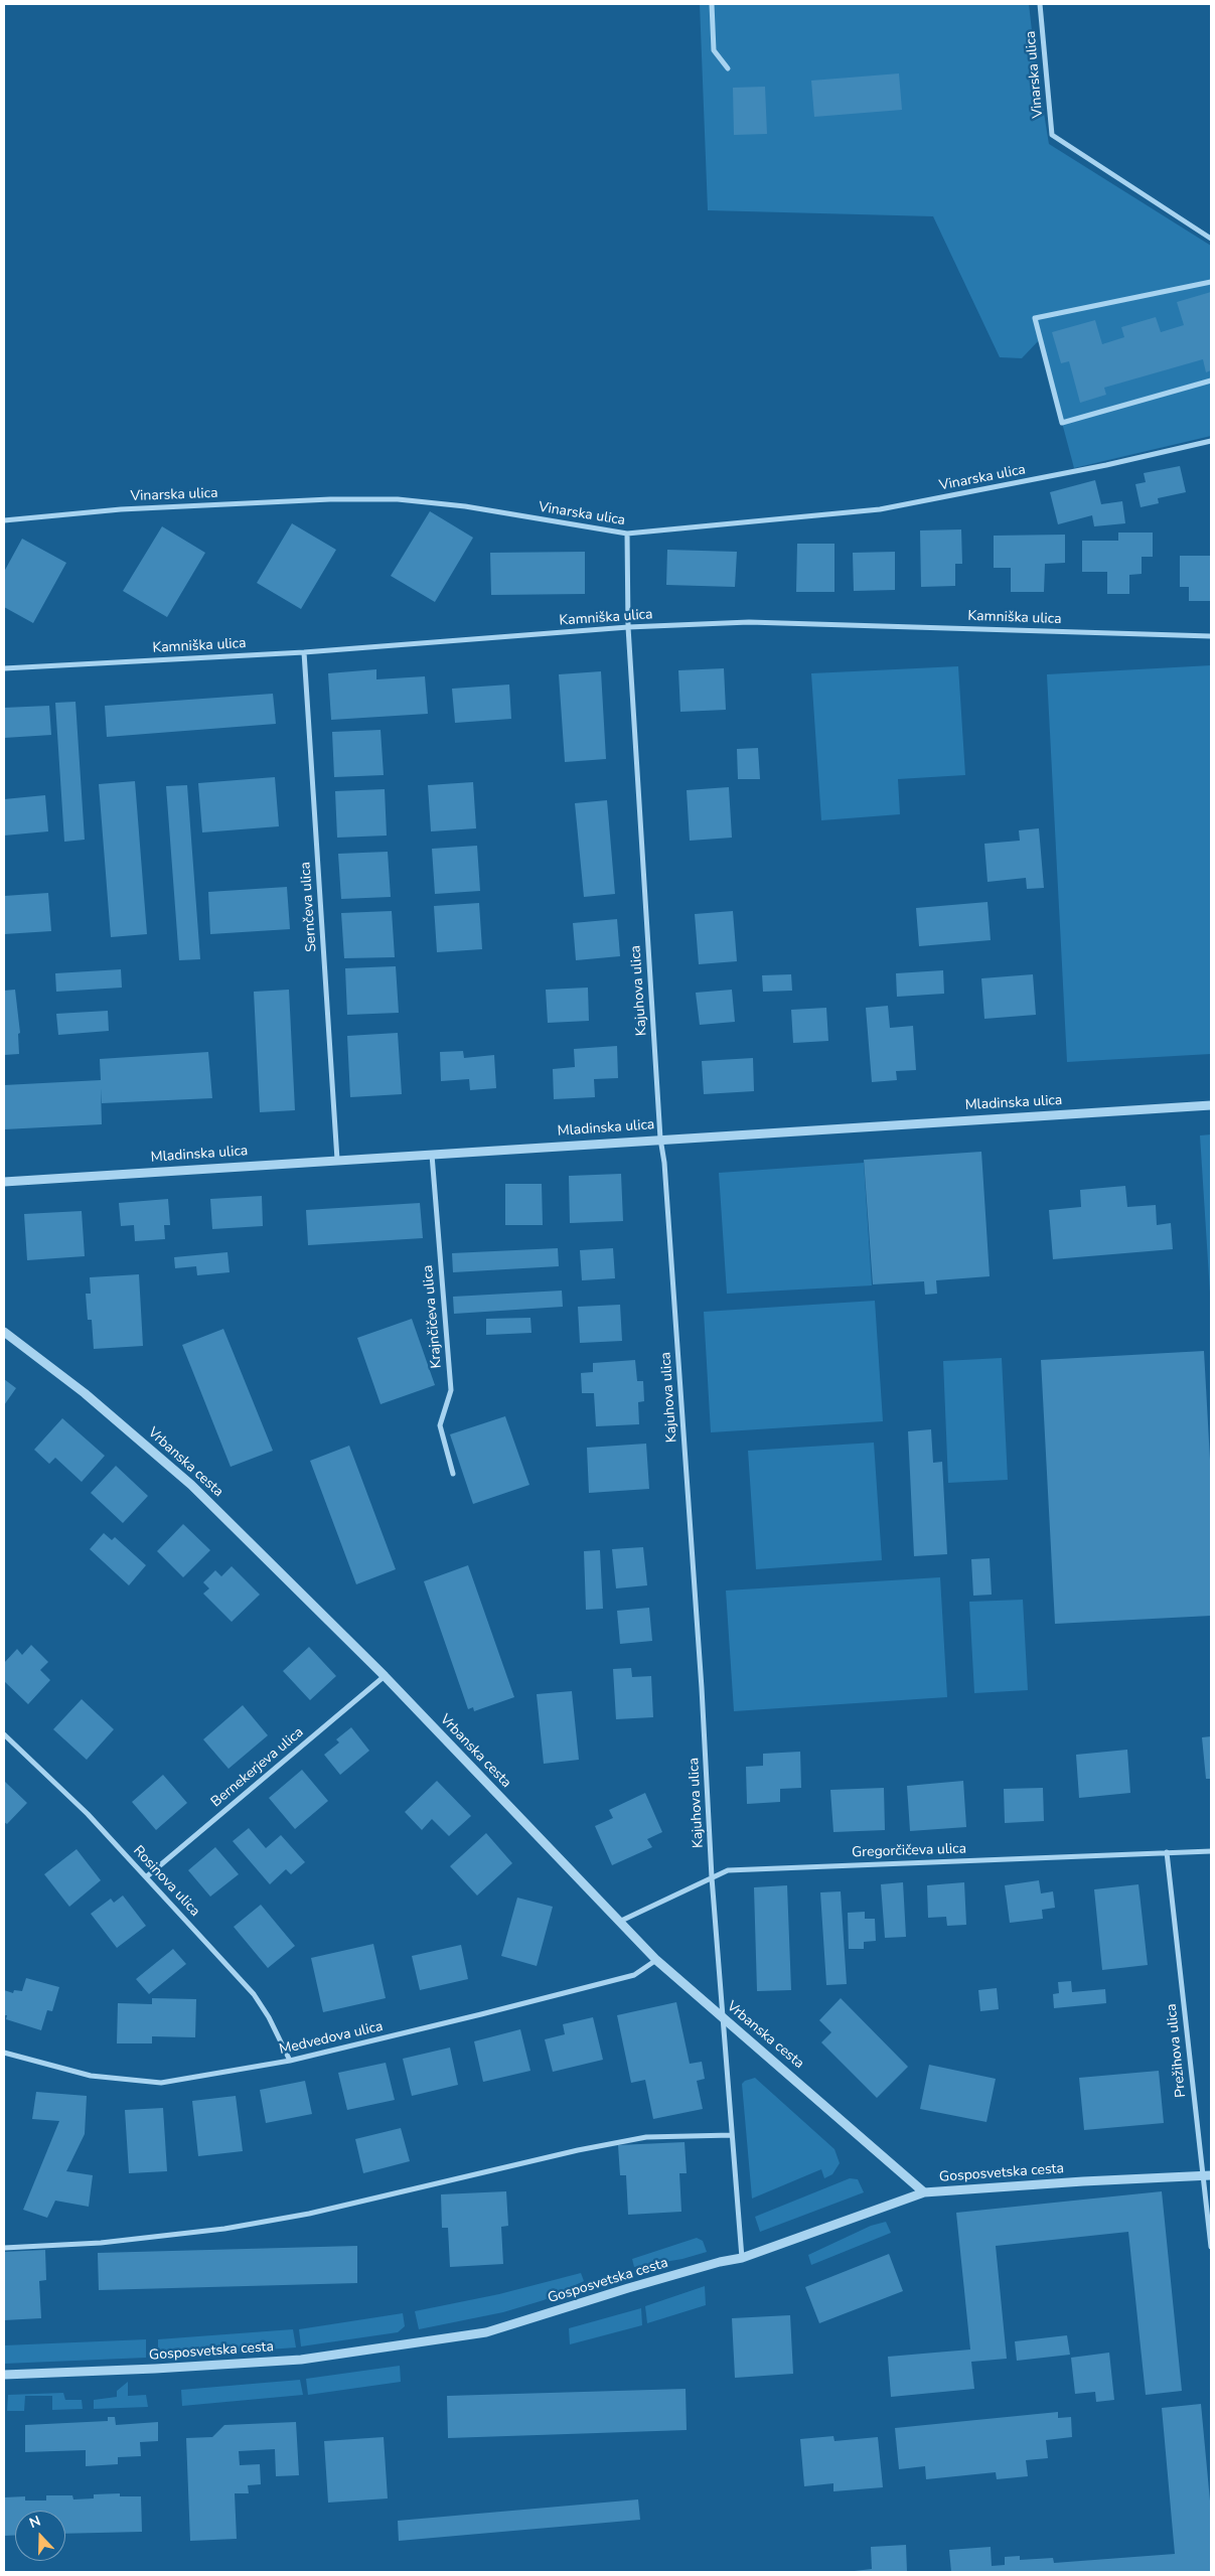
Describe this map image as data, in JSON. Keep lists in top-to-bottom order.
{
  "streets": {
    "street": [
      "Vinarska ulica",
      "Kamniška ulica",
      "Sernčeva ulica",
      "Kajuhova ulica",
      "Mladinska ulica",
      "Krajnčičeva ulica",
      "Vrbanska cesta",
      "Bernekerjeva ulica",
      "Gregorčičeva ulica",
      "Rosinova ulica",
      "Medvedova ulica",
      "Prežihova ulica",
      "Gosposvetska cesta"
    ]
  },
  "crossings": [
    ["Vinarska ulica", "Kajuhova ulica"],
    ["Kamniška ulica", "Sernčeva ulica"],
    ["Kamniška ulica", "Kajuhova ulica"],
    ["Sernčeva ulica", "Mladinska ulica"],
    ["Kajuhova ulica", "Mladinska ulica"],
    ["Kajuhova ulica", "Vrbanska cesta"],
    ["Kajuhova ulica", "Gregorčičeva ulica"],
    ["Kajuhova ulica", "Gosposvetska cesta"],
    ["Mladinska ulica", "Krajnčičeva ulica"],
    ["Vrbanska cesta", "Bernekerjeva ulica"],
    ["Vrbanska cesta", "Gregorčičeva ulica"],
    ["Vrbanska cesta", "Medvedova ulica"],
    ["Vrbanska cesta", "Gosposvetska cesta"],
    ["Bernekerjeva ulica", "Rosinova ulica"],
    ["Gregorčičeva ulica", "Prežihova ulica"],
    ["Rosinova ulica", "Medvedova ulica"],
    ["Prežihova ulica", "Gosposvetska cesta"]
  ],
  "north": "top"
}
